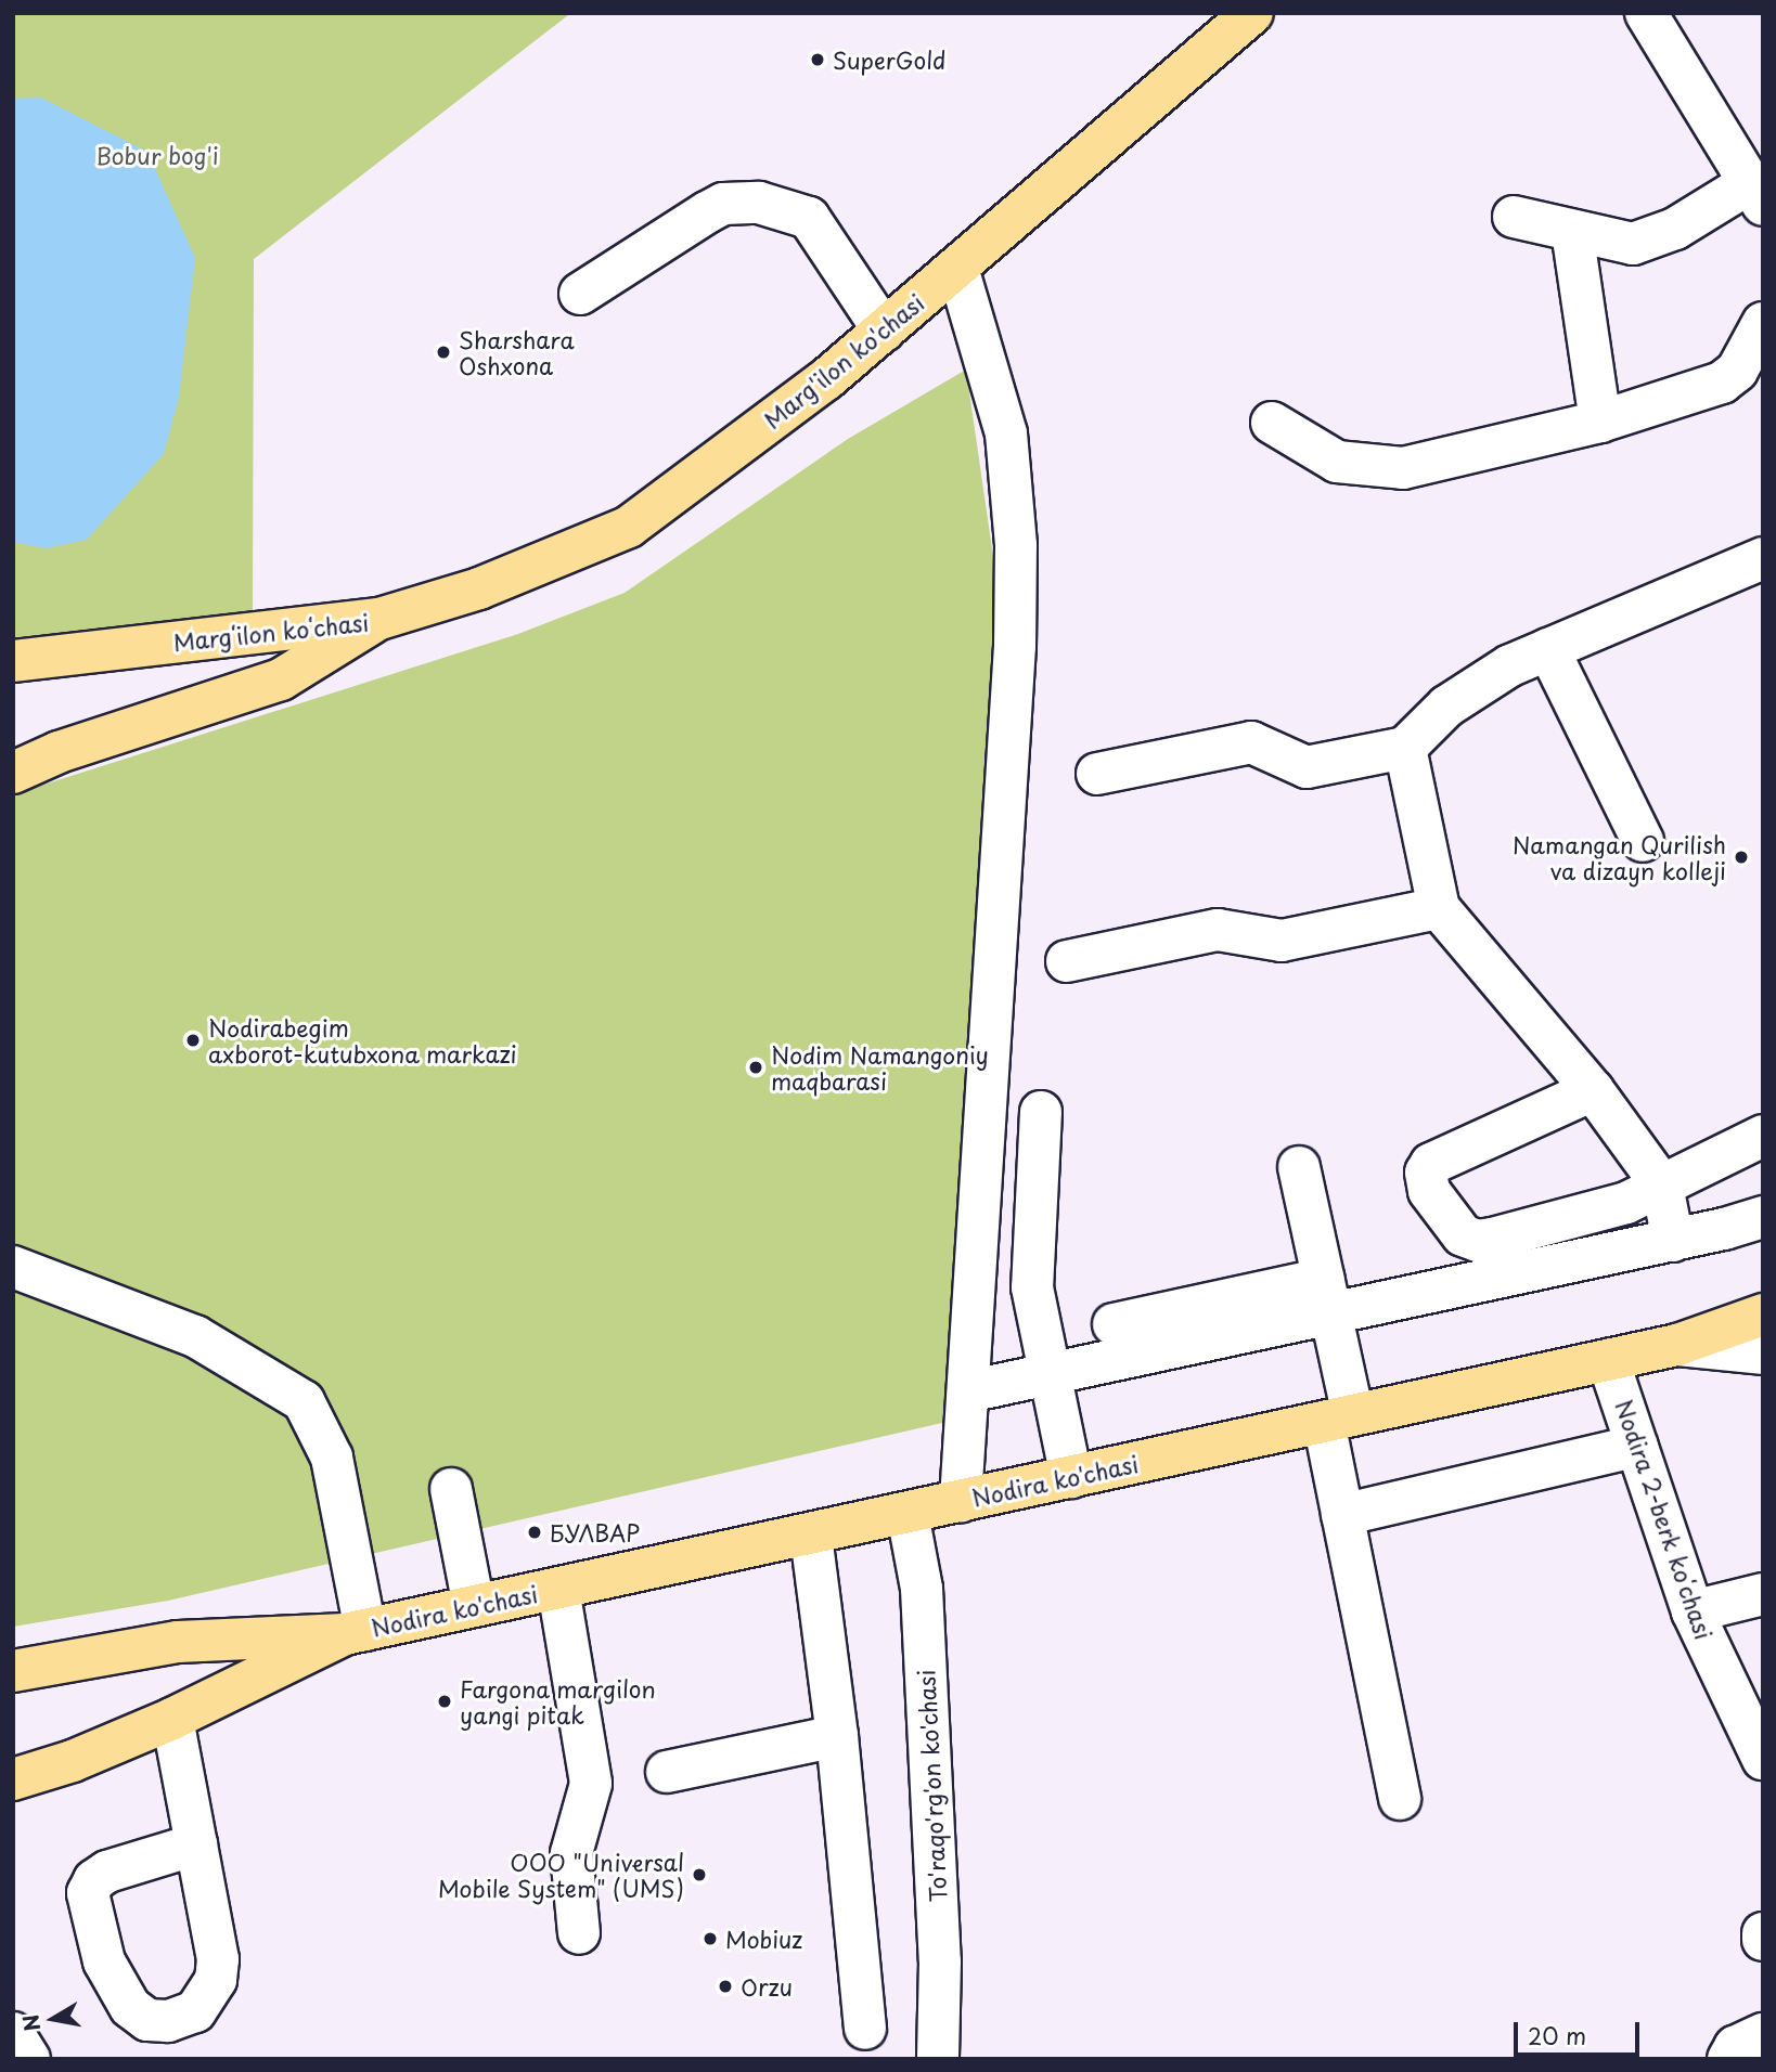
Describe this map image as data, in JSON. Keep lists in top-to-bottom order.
{
  "streets": {
    "main road": ["Marg'ilon ko'chasi", "Margʻilon koʻchasi", "Nodira ko'chasi"],
    "street": ["Nodira 2-berk koʻchasi", "To'raqo'rg'on ko'chasi"]
  },
  "crossings": [
    ["Marg'ilon ko'chasi", "Margʻilon koʻchasi"],
    ["Nodira ko'chasi", "Nodira 2-berk koʻchasi"],
    ["Nodira ko'chasi", "To'raqo'rg'on ko'chasi"]
  ],
  "parks": ["Bobur bog'i"],
  "places": [
    "SuperGold",
    "Sharshara Oshxona",
    "Namangan Qurilish va dizayn kolleji",
    "Nodirabegim axborot-kutubxona markazi",
    "Nodim Namangoniy maqbarasi",
    "БУЛВАР",
    "Fargona margilon yangi pitak",
    "ООО \"Universal Mobile System\" (UMS)",
    "Mobiuz",
    "Orzu"
  ],
  "scale_bar": "20 m",
  "north": "left"
}
